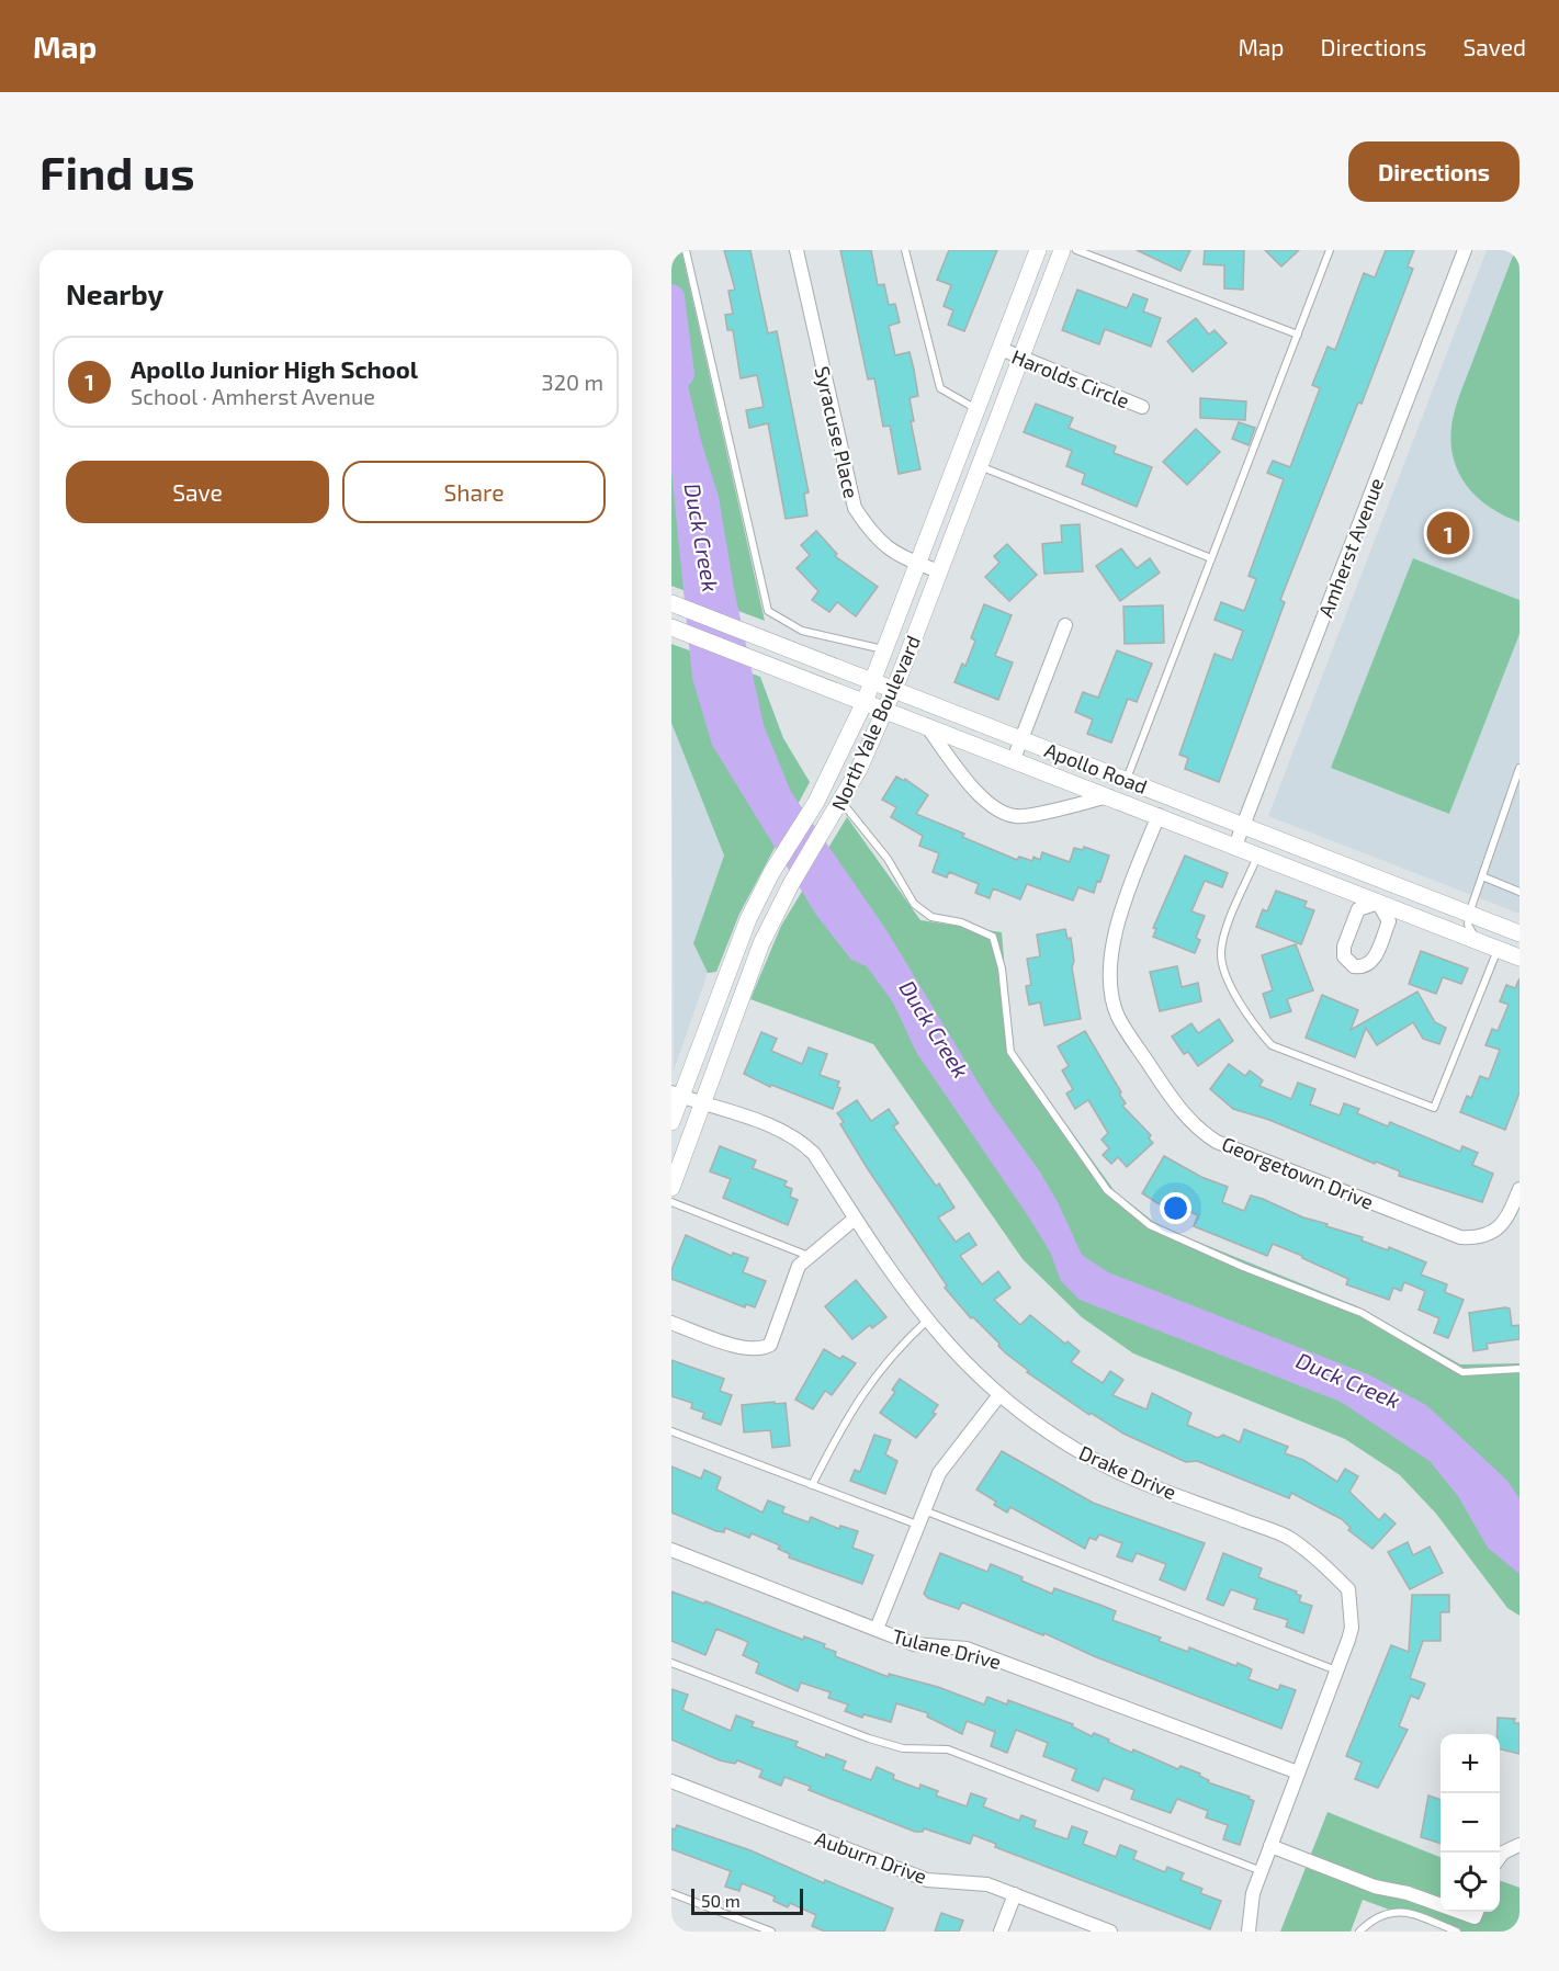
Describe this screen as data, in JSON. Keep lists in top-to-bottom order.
{
  "streets": {
    "street": [
      "Harolds Circle",
      "Syracuse Place",
      "Amherst Avenue",
      "North Yale Boulevard",
      "Apollo Road",
      "Georgetown Drive",
      "Drake Drive",
      "Tulane Drive",
      "Auburn Drive"
    ]
  },
  "crossings": [
    ["Harolds Circle", "North Yale Boulevard"],
    ["Syracuse Place", "North Yale Boulevard"],
    ["Amherst Avenue", "Apollo Road"],
    ["North Yale Boulevard", "Apollo Road"],
    ["North Yale Boulevard", "Drake Drive"],
    ["Apollo Road", "Georgetown Drive"],
    ["Drake Drive", "Tulane Drive"]
  ],
  "water": ["Duck Creek"],
  "scale_bar": "50 m",
  "page": {
    "header": "Map",
    "nav": ["Map", "Directions", "Saved"],
    "buttons": [
      "Directions",
      ["Save", "Share"]
    ],
    "title": "Find us",
    "heading": "Nearby",
    "list": [
      {
        "mark": "1",
        "name": "Apollo Junior High School",
        "note": "School · Amherst Avenue",
        "value": "320 m"
      }
    ],
    "pins": "1",
    "map_buttons": ["+", "−"],
    "scale": "50 m"
  }
}
